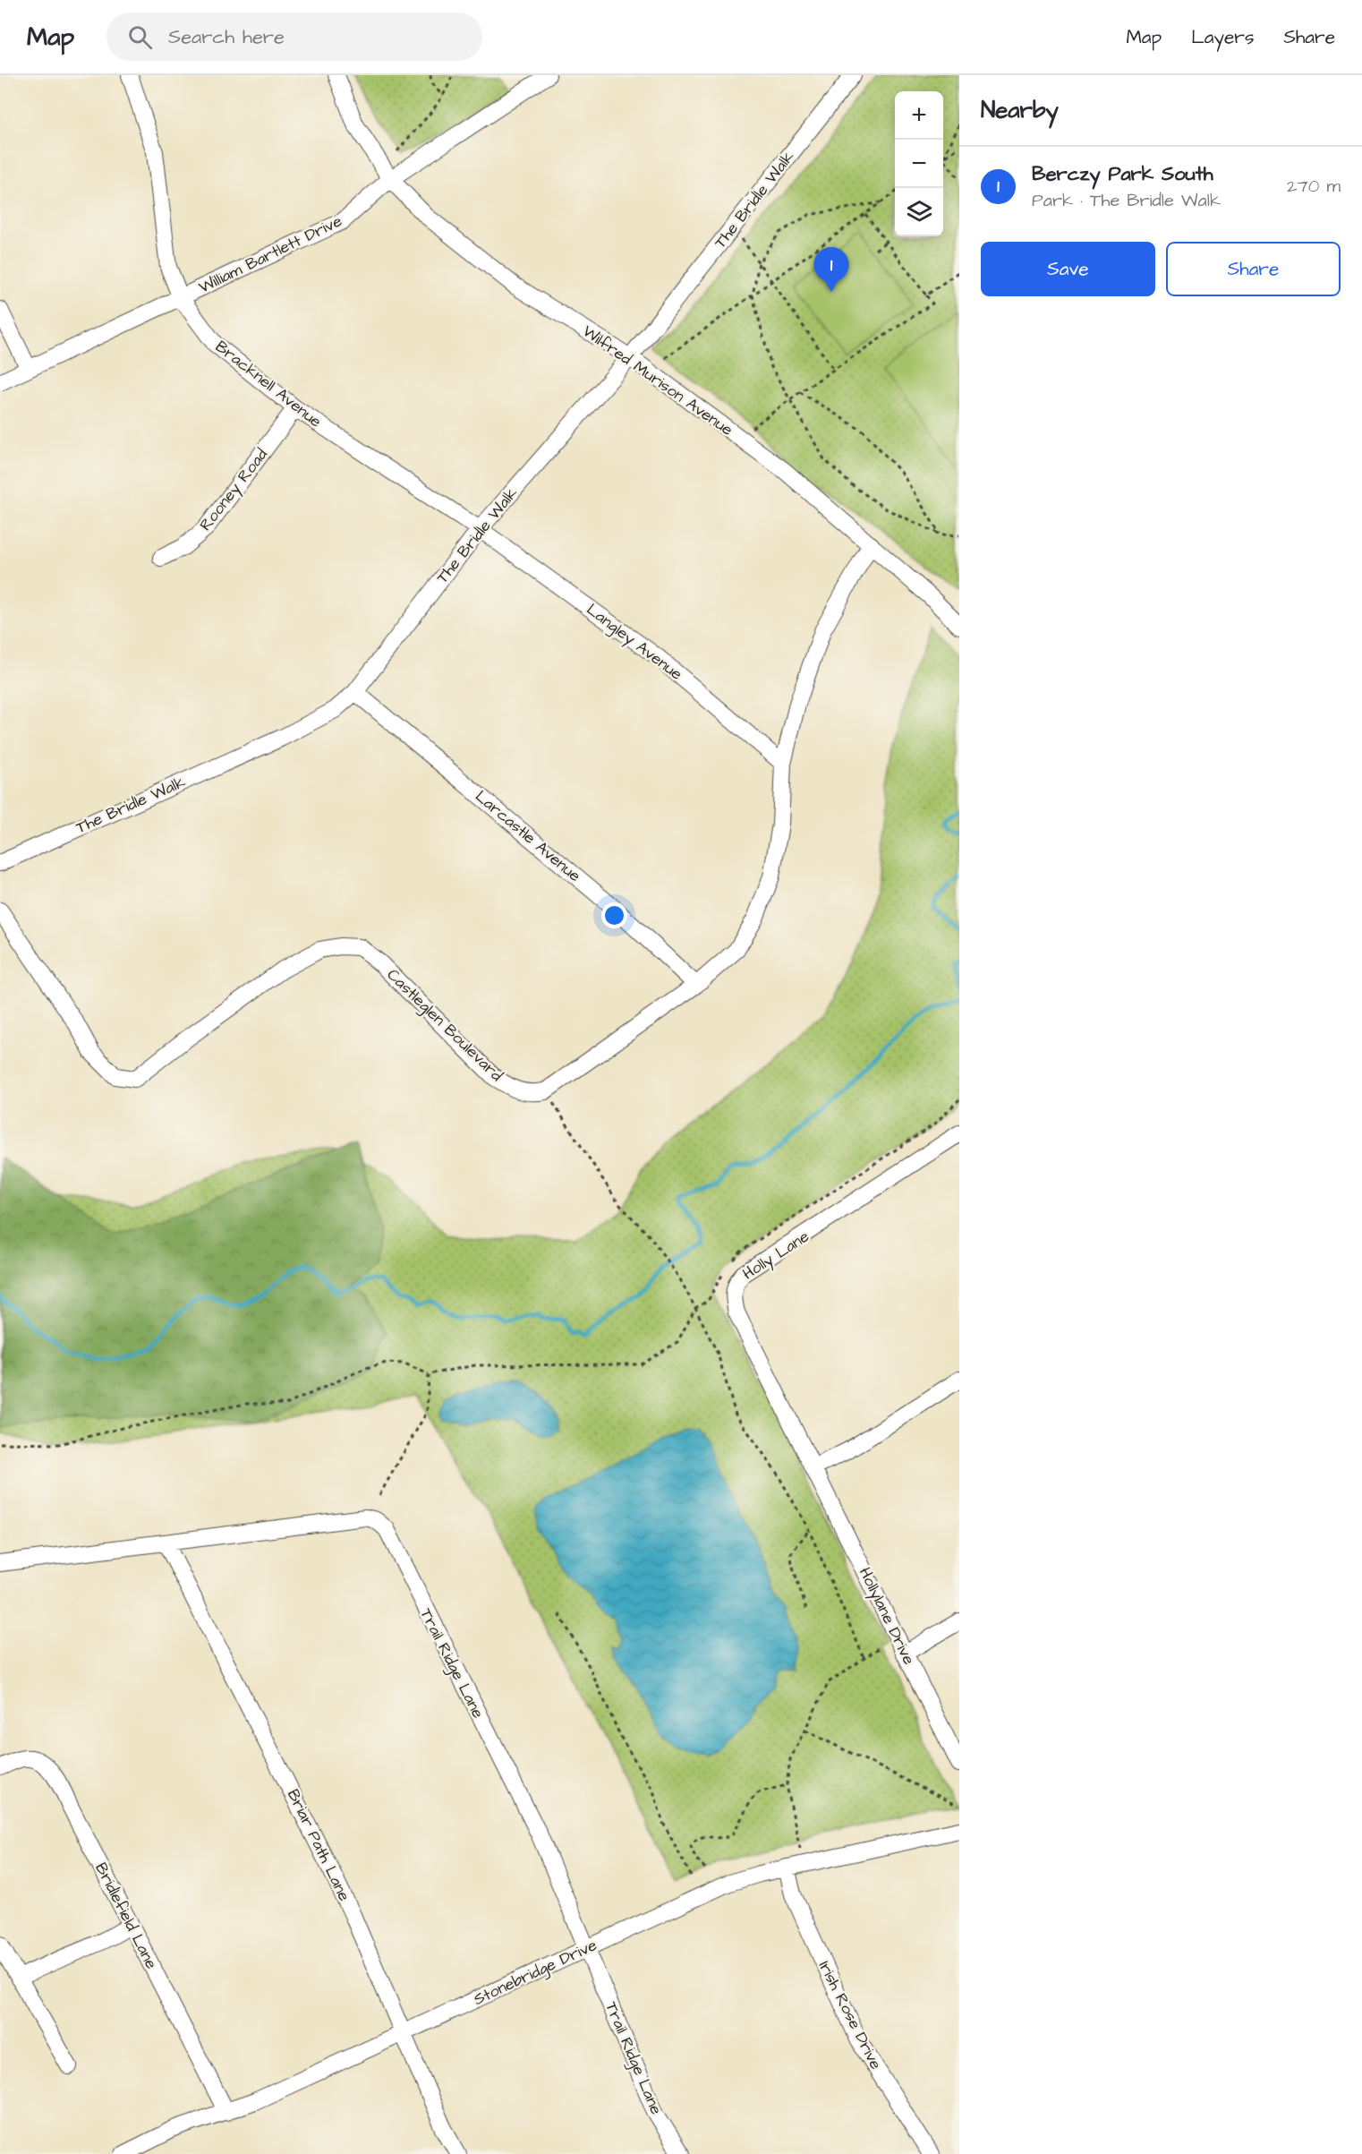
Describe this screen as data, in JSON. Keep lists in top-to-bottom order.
{
  "streets": {
    "street": [
      "The Bridle Walk",
      "William Bartlett Drive",
      "Wilfred Murison Avenue",
      "Bracknell Avenue",
      "Rooney Road",
      "Langley Avenue",
      "Larcastle Avenue",
      "Castleglen Boulevard",
      "Holly Lane",
      "Hollylane Drive",
      "Trail Ridge Lane",
      "Briar Path Lane",
      "Bridlefield Lane",
      "Stonebridge Drive",
      "Irish Rose Drive"
    ]
  },
  "crossings": [
    ["The Bridle Walk", "Wilfred Murison Avenue"],
    ["The Bridle Walk", "Bracknell Avenue"],
    ["The Bridle Walk", "Langley Avenue"],
    ["The Bridle Walk", "Larcastle Avenue"],
    ["William Bartlett Drive", "Wilfred Murison Avenue"],
    ["William Bartlett Drive", "Bracknell Avenue"],
    ["Bracknell Avenue", "Rooney Road"],
    ["Bracknell Avenue", "Langley Avenue"],
    ["Holly Lane", "Hollylane Drive"],
    ["Trail Ridge Lane", "Briar Path Lane"],
    ["Trail Ridge Lane", "Stonebridge Drive"],
    ["Briar Path Lane", "Stonebridge Drive"],
    ["Bridlefield Lane", "Stonebridge Drive"],
    ["Stonebridge Drive", "Irish Rose Drive"]
  ],
  "page": {
    "header": "Map",
    "search": "Search here",
    "nav": ["Map", "Layers", "Share"],
    "heading": "Nearby",
    "map_buttons": ["+", "−"],
    "list": [
      {
        "mark": "1",
        "name": "Berczy Park South",
        "note": "Park · The Bridle Walk",
        "value": "270 m"
      }
    ],
    "buttons": ["Save", "Share"],
    "pins": "1"
  }
}
